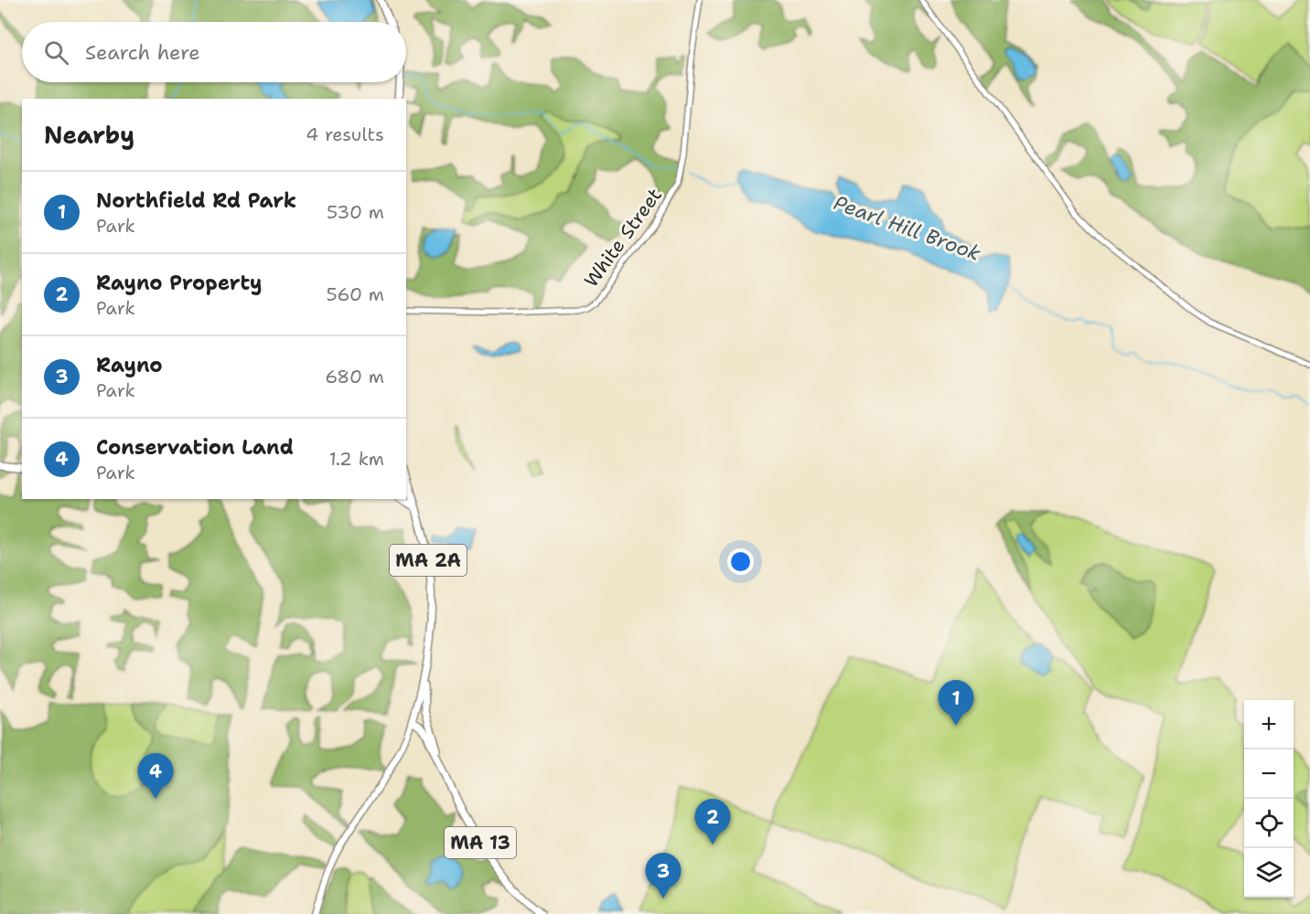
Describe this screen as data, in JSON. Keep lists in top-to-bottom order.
{
  "streets": {
    "main road": ["MA 2A", "MA 13"],
    "street": ["White Street"]
  },
  "crossings": [
    ["MA 2A", "MA 13"]
  ],
  "water": ["Pearl Hill Brook"],
  "page": {
    "search": "Search here",
    "heading": ["Nearby", "4 results"],
    "list": [
      {
        "mark": "1",
        "name": "Northfield Rd Park",
        "note": "Park",
        "value": "530 m"
      },
      {
        "mark": "2",
        "name": "Rayno Property",
        "note": "Park",
        "value": "560 m"
      },
      {
        "mark": "3",
        "name": "Rayno",
        "note": "Park",
        "value": "680 m"
      },
      {
        "mark": "4",
        "name": "Conservation Land",
        "note": "Park",
        "value": "1.2 km"
      }
    ],
    "pins": [
      "1",
      "4",
      "2",
      "3"
    ],
    "map_buttons": ["+", "−"]
  }
}
